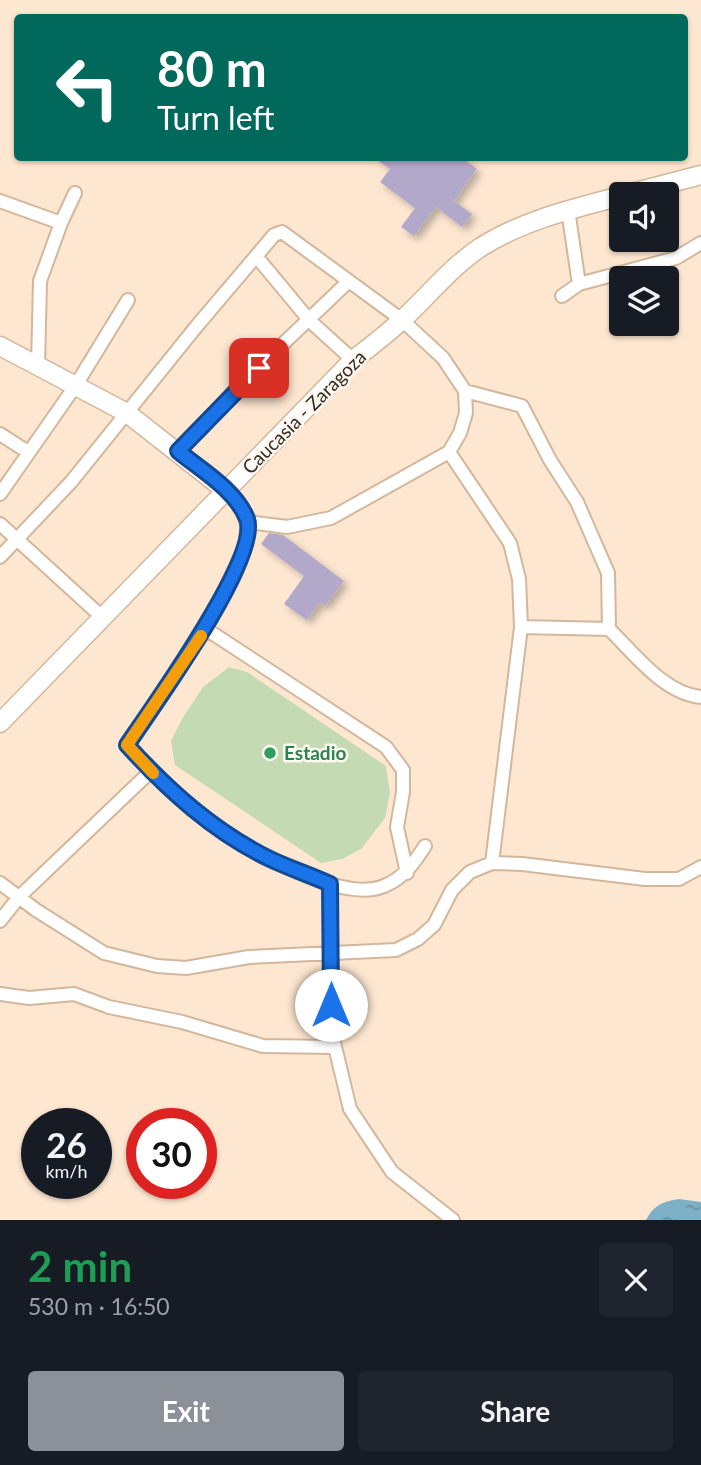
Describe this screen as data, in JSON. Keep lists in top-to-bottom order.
{
  "streets": {
    "main road": ["Caucasia - Zaragoza"]
  },
  "places": ["Estadio"],
  "page": {
    "turn": ["80 m", "Turn left"],
    "speed": "26 km/h",
    "limit": "30",
    "heading": ["2 min", "530 m · 16:50"],
    "buttons": ["Exit", "Share"]
  }
}
